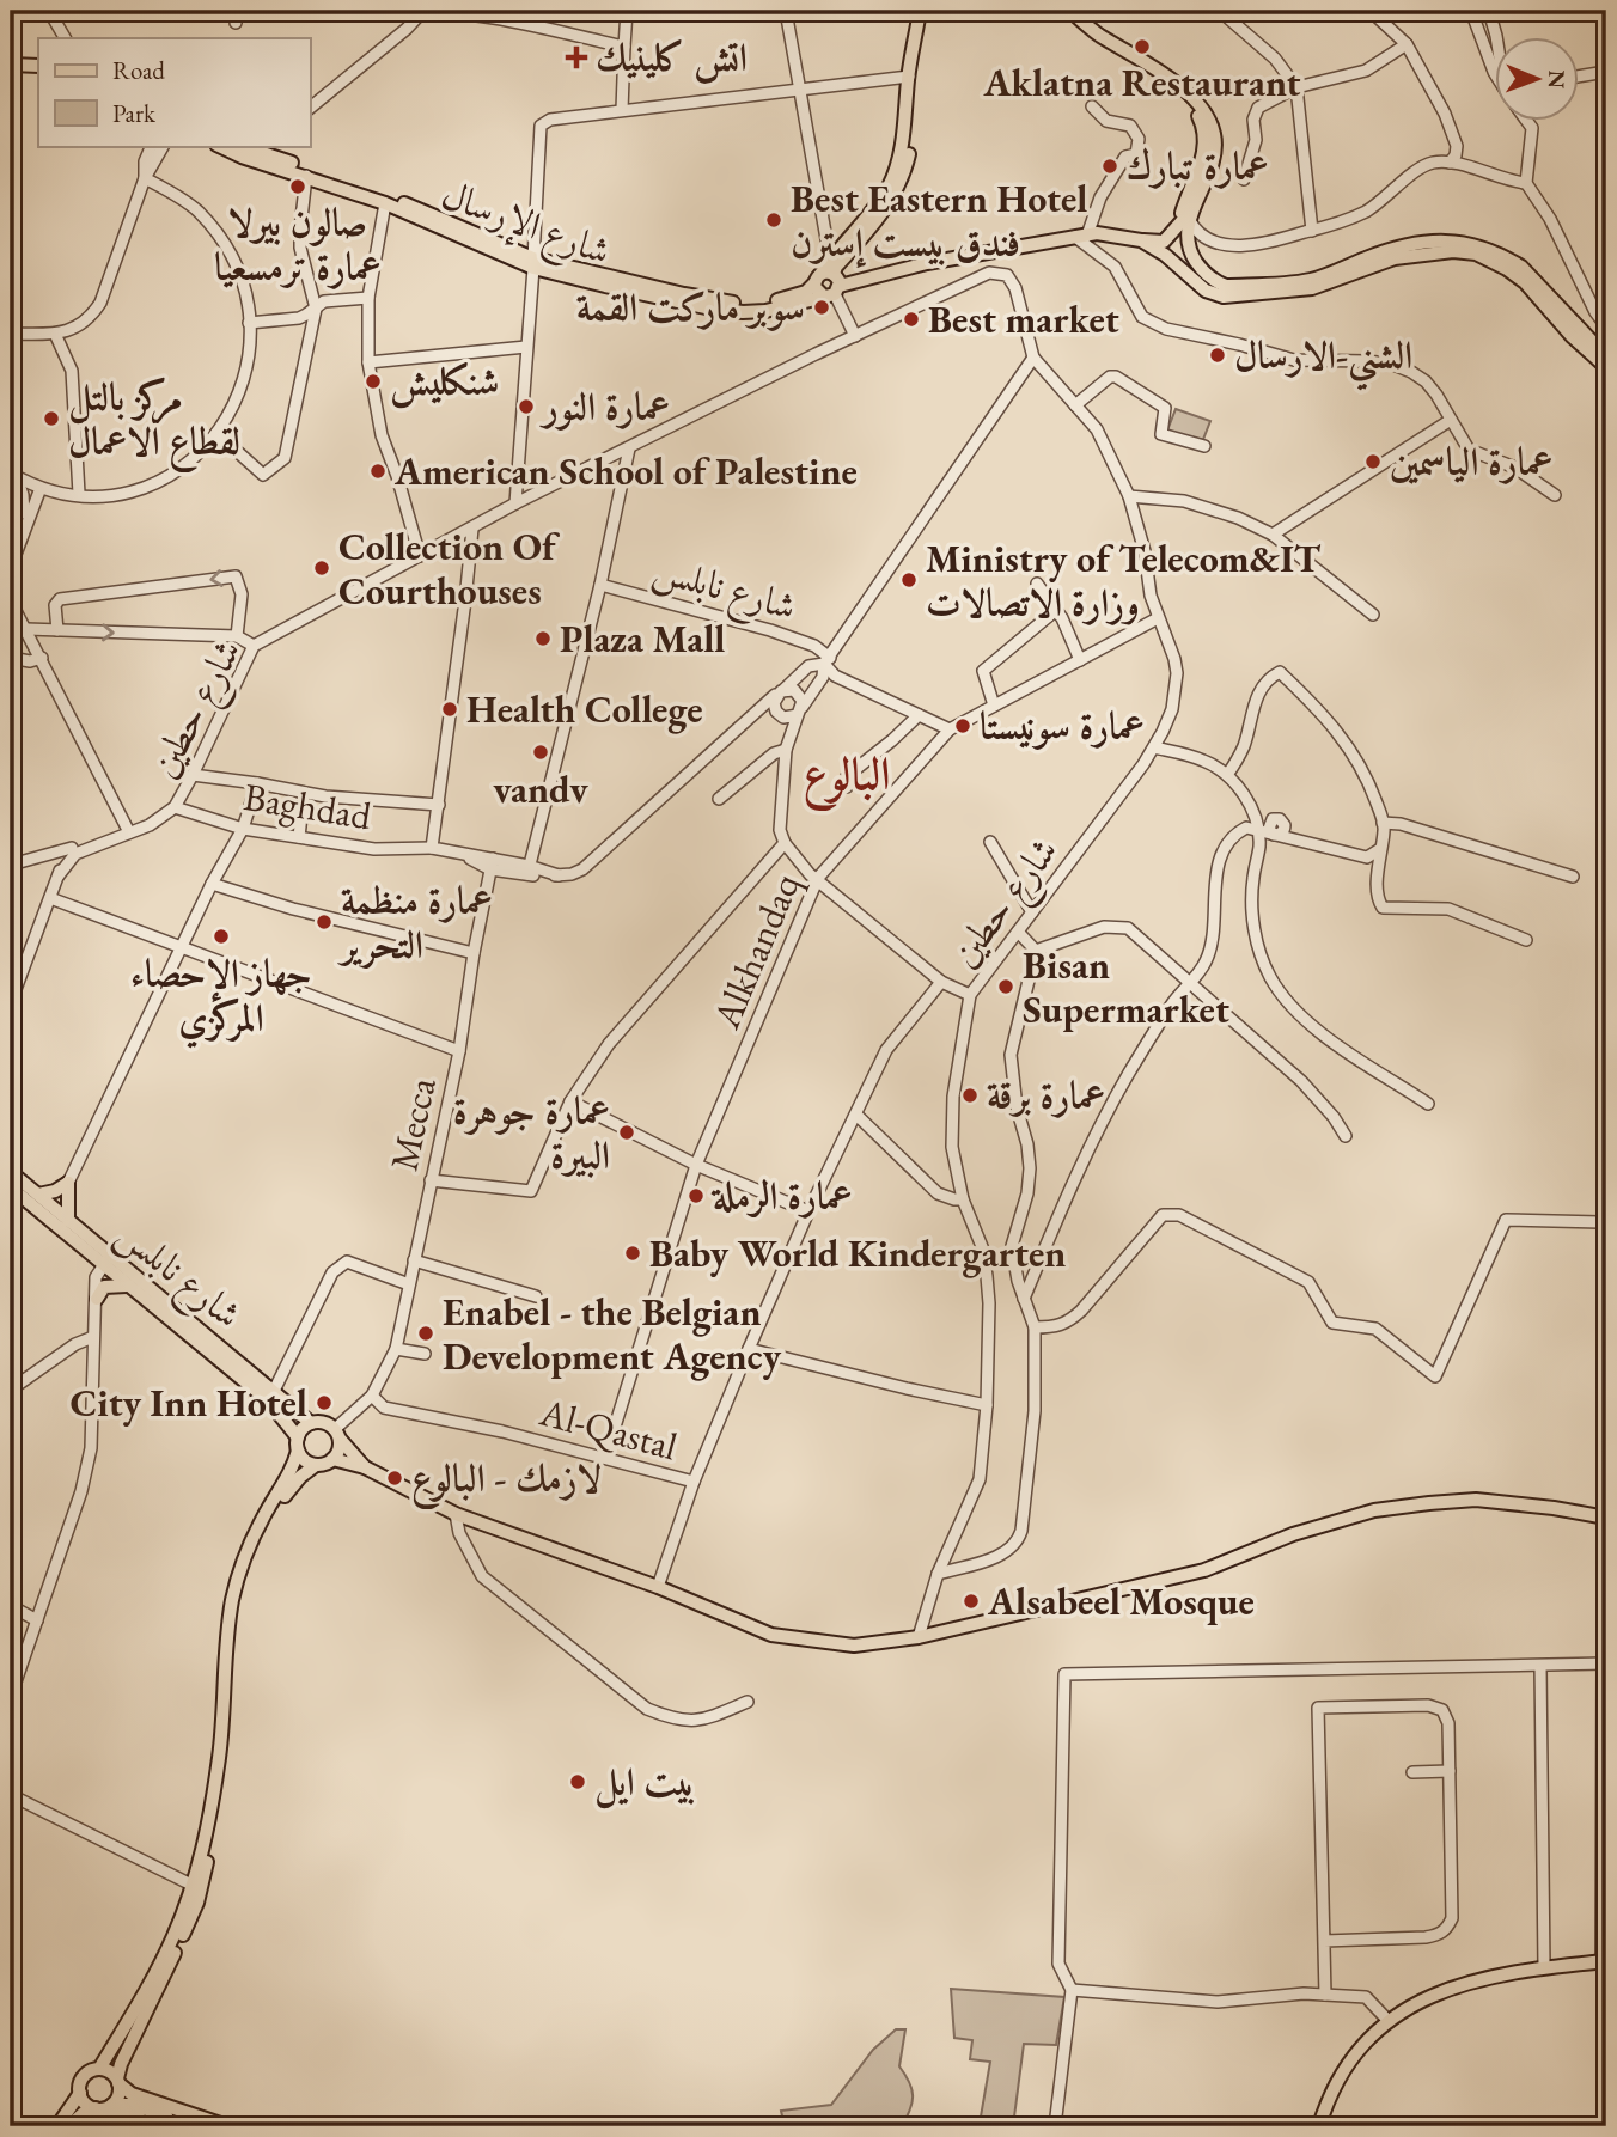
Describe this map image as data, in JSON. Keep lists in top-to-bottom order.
{
  "streets": {
    "main road": ["شارع الإرسال", "شارع نابلس"],
    "street": [
      "شارع حطين",
      "Baghdad",
      "Alkhandaq",
      "Mecca",
      "Al-Qastal"
    ]
  },
  "crossings": [
    ["شارع حطين", "Baghdad"],
    ["شارع حطين", "Alkhandaq"],
    ["Baghdad", "Mecca"],
    ["Alkhandaq", "Al-Qastal"],
    ["Mecca", "Al-Qastal"]
  ],
  "districts": ["البالوع"],
  "places": {
    "other": [
      "Aklatna Restaurant",
      "عمارة تبارك",
      "صالون بيرلا عمارة ترمسعيا",
      "Best Eastern Hotel فندق بيست إسترن",
      "سوبر ماركت القمة",
      "Best market",
      "الشني-الارسال",
      "شنكليش",
      "عمارة النور",
      "مركز بالتل لقطاع الاعمال",
      "عمارة الياسمين",
      "American School of Palestine",
      "Collection Of Courthouses",
      "Ministry of Telecom&IT وزارة الاتصالات",
      "Plaza Mall",
      "Health College",
      "عمارة سونيستا",
      "vandv",
      "عمارة منظمة التحرير",
      "جهاز الإحصاء المركزي",
      "Bisan Supermarket",
      "عمارة برقة",
      "عمارة جوهرة البيرة",
      "عمارة الرملة",
      "Baby World Kindergarten",
      "Enabel - the Belgian Development Agency",
      "City Inn Hotel",
      "لازمك - البالوع",
      "Alsabeel Mosque",
      "بيت ايل"
    ],
    "health": ["اتش كلينيك"]
  },
  "legend": ["Road", "Park"],
  "north": "right"
}
